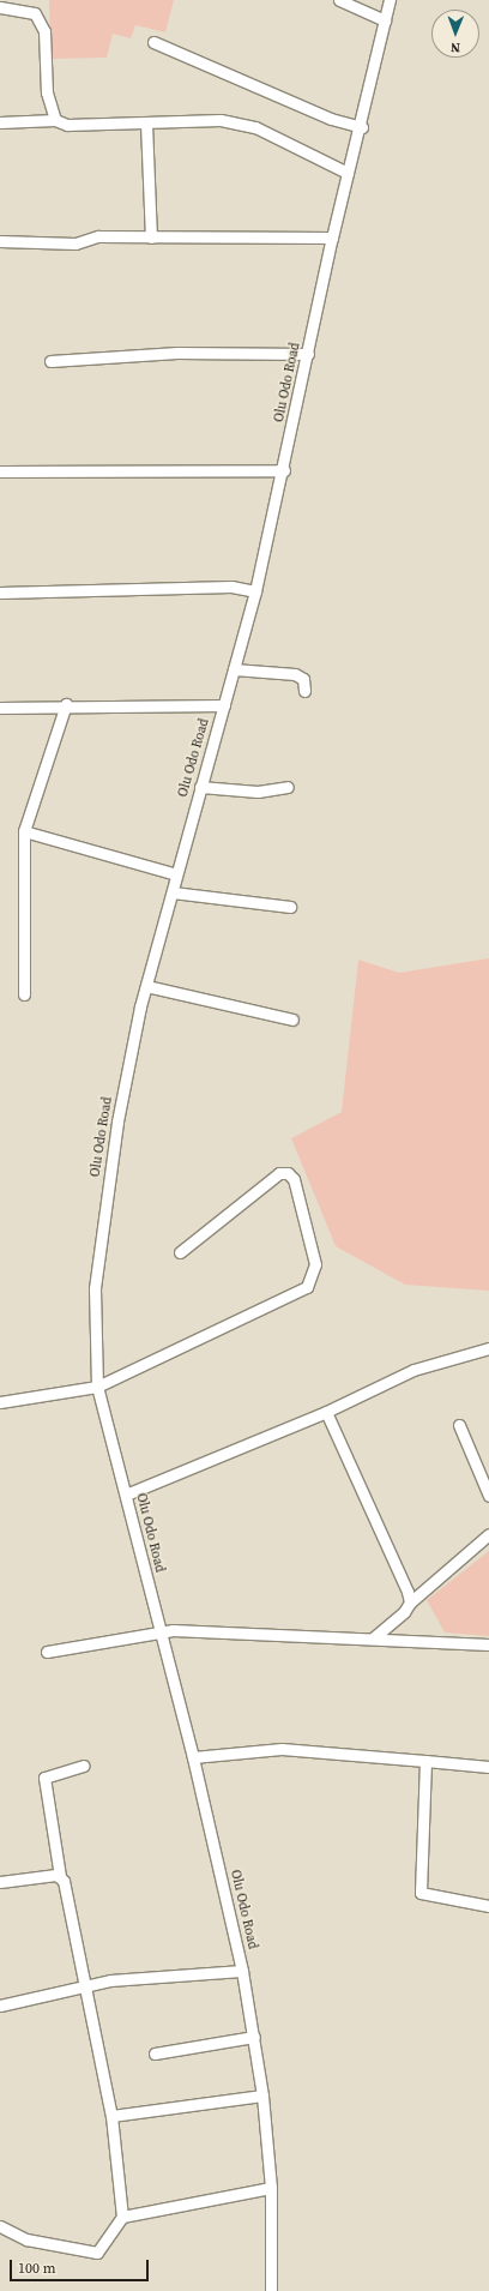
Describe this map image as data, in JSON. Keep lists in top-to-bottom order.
{
  "streets": {
    "street": ["Olu Odo Road"]
  },
  "scale_bar": "100 m",
  "north": "bottom"
}
